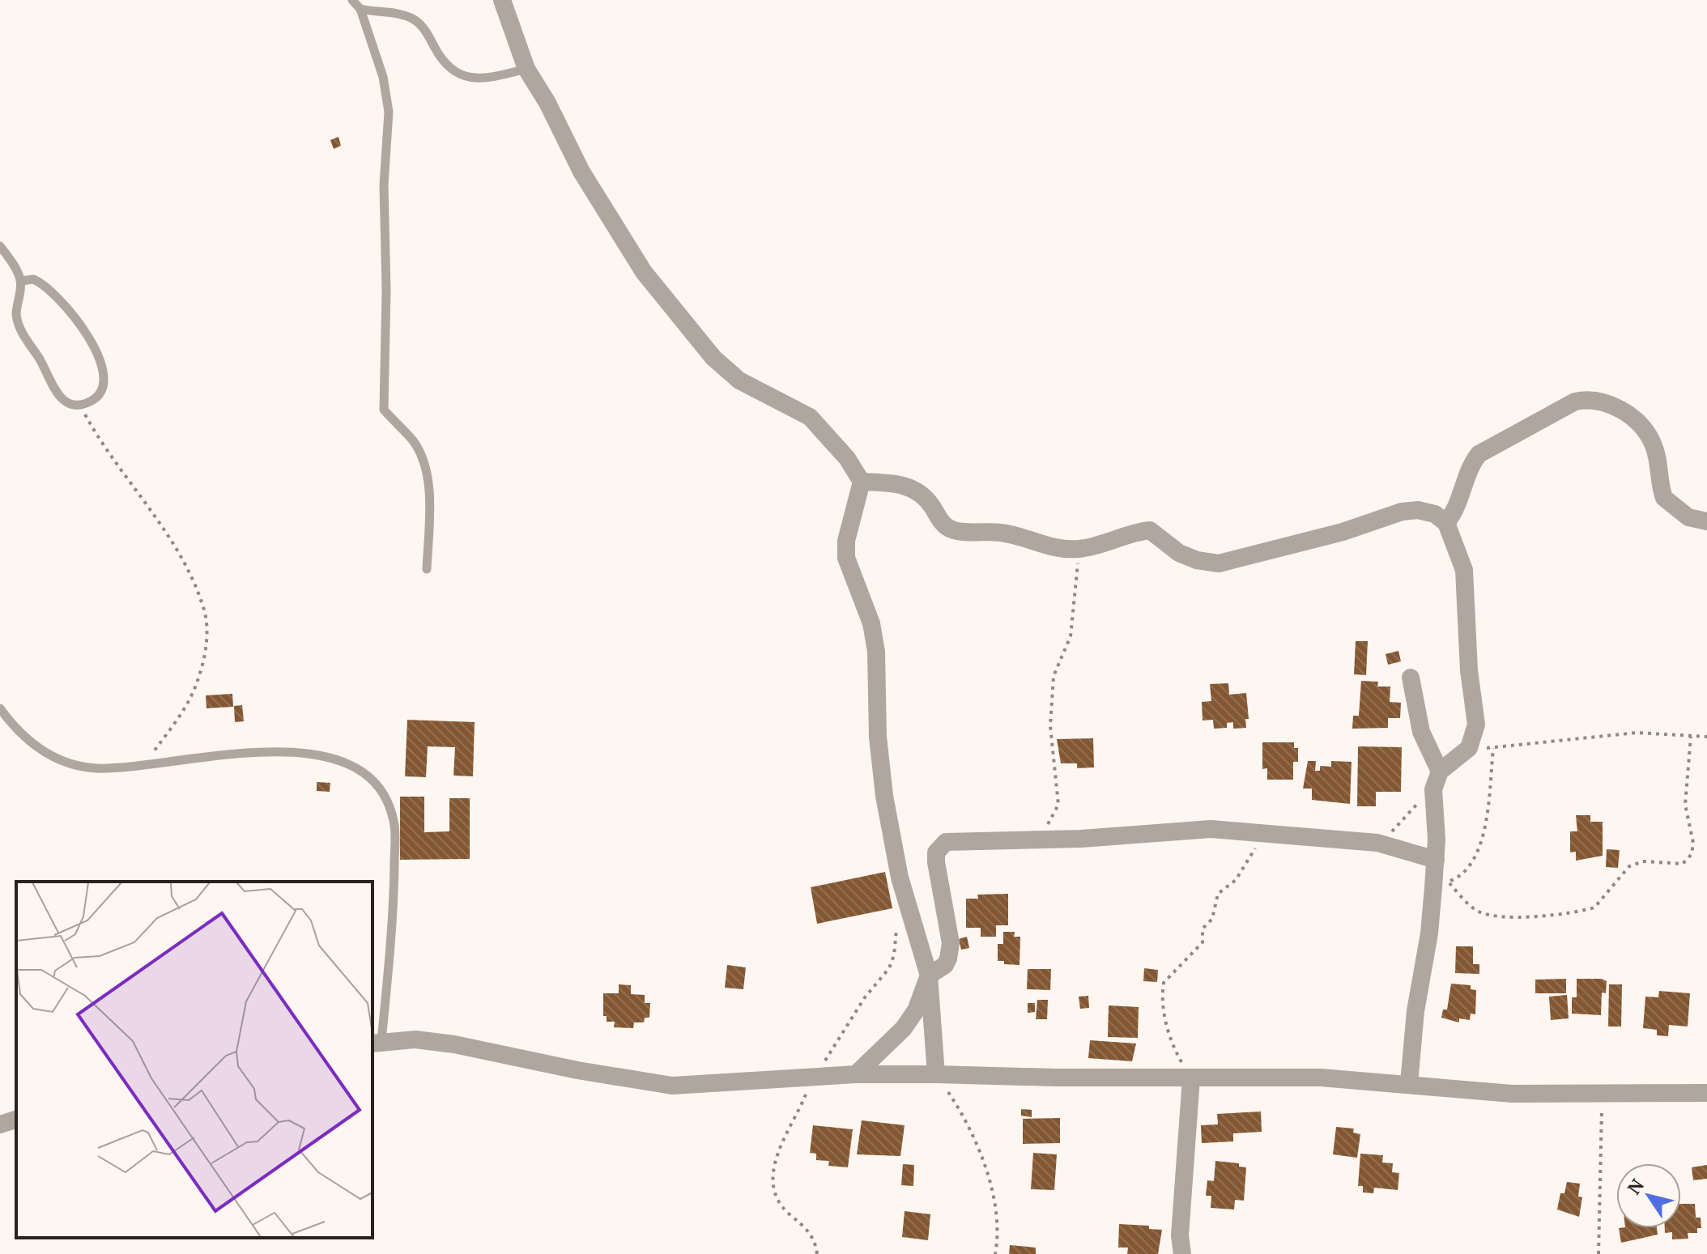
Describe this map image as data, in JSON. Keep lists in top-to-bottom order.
{
  "north": "top left"
}
